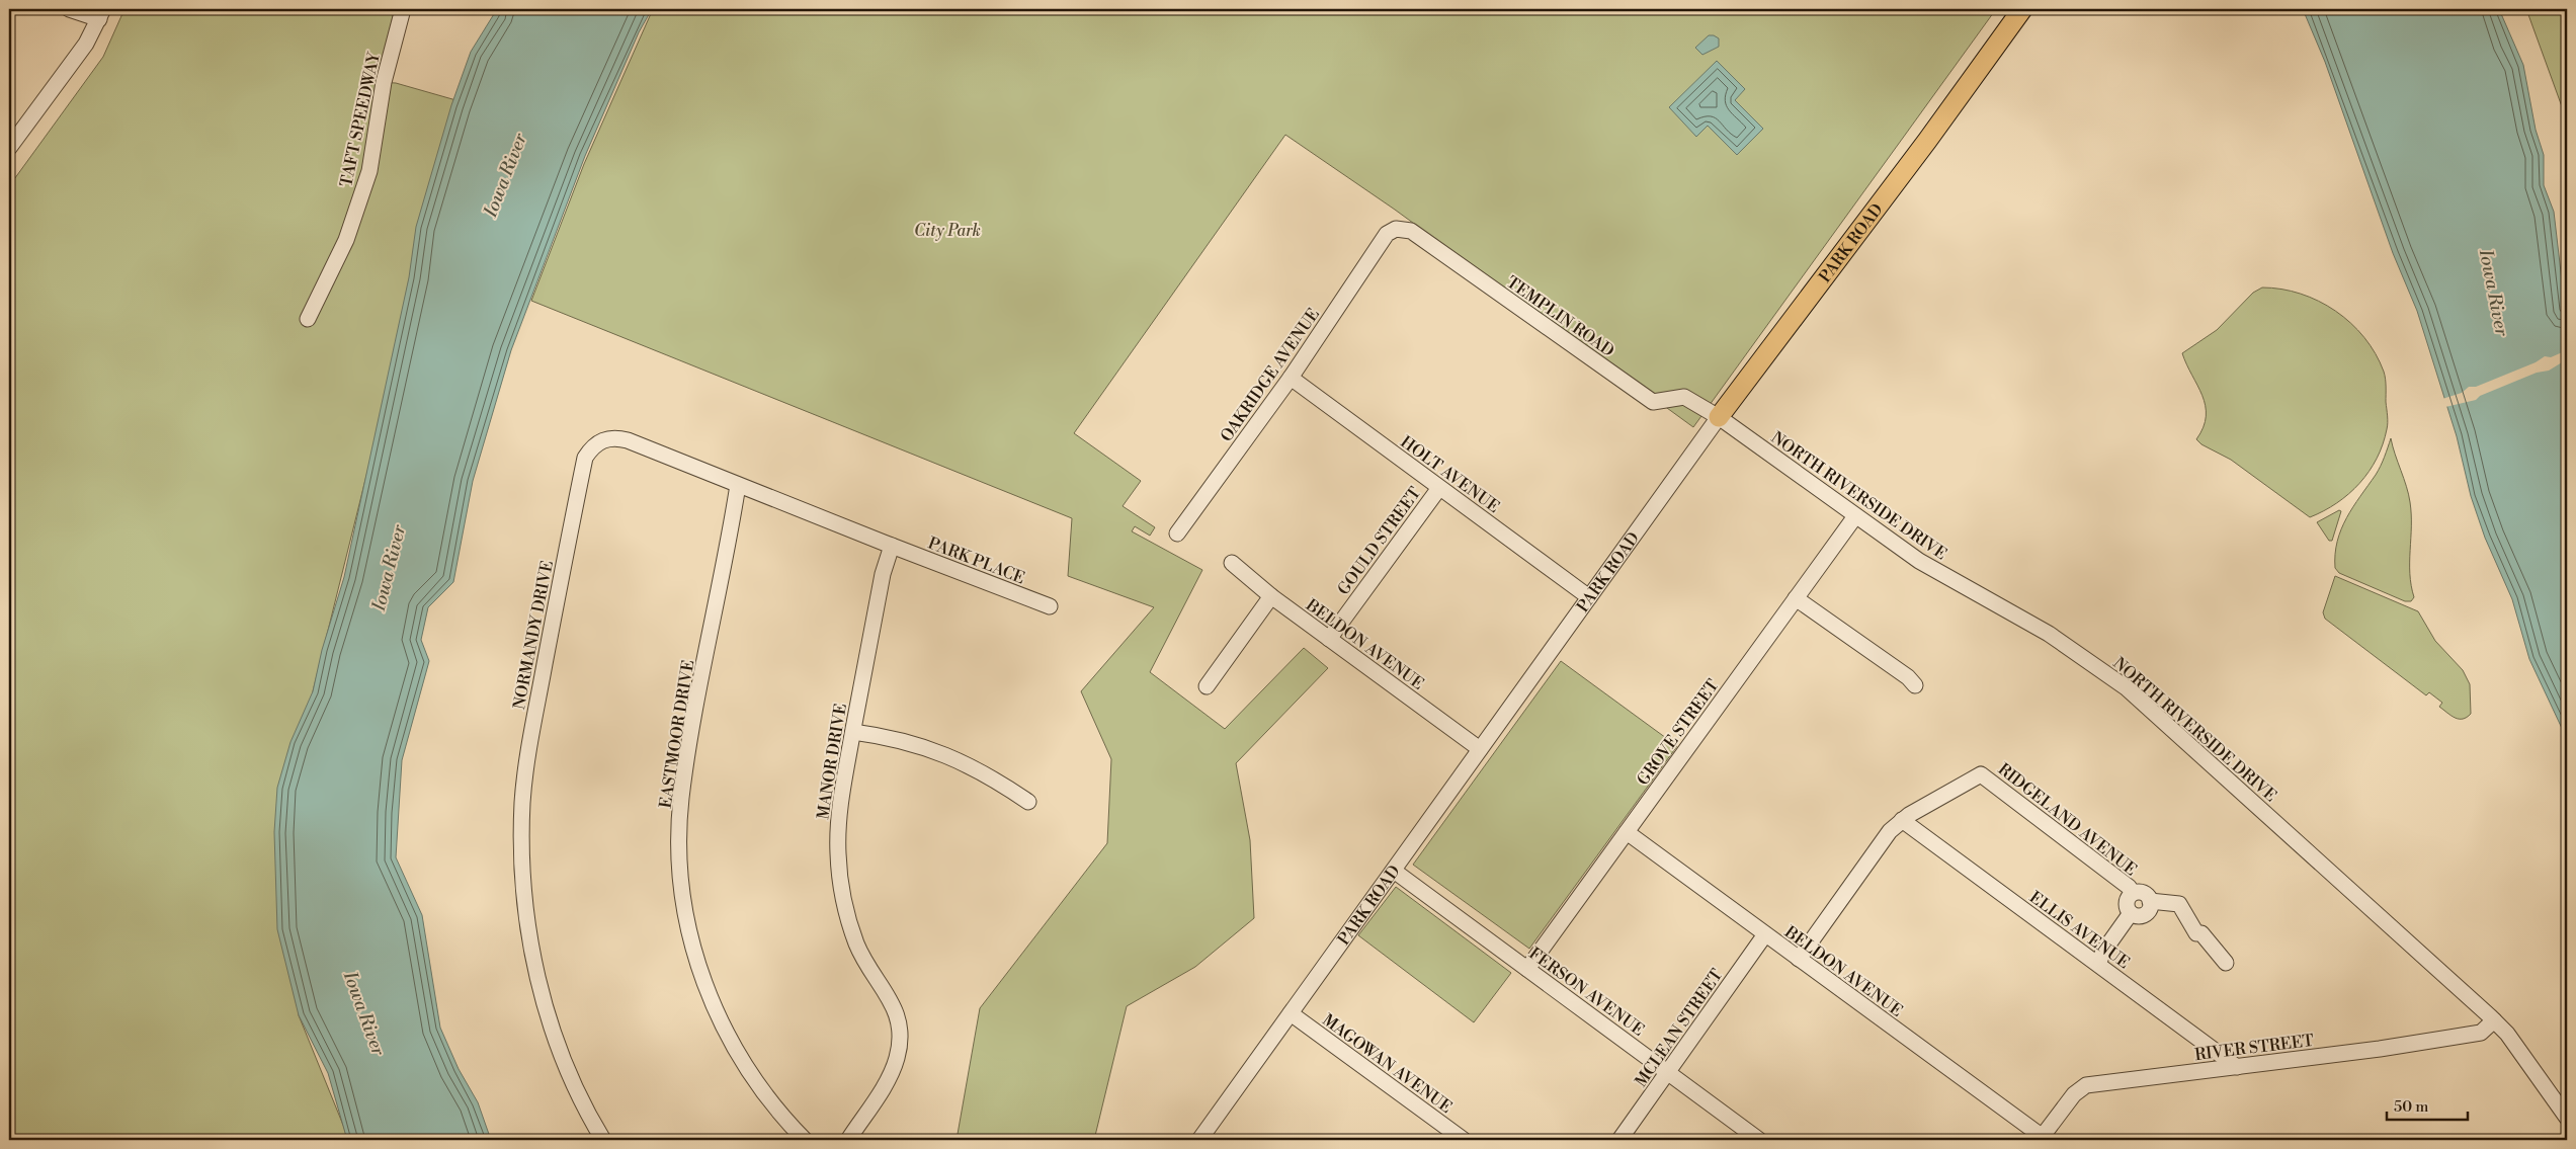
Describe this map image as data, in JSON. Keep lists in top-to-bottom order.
{
  "streets": {
    "main road": ["PARK ROAD"],
    "street": [
      "TAFT SPEEDWAY",
      "TEMPLIN ROAD",
      "OAKRIDGE AVENUE",
      "HOLT AVENUE",
      "NORTH RIVERSIDE DRIVE",
      "GOULD STREET",
      "PARK PLACE",
      "NORMANDY DRIVE",
      "BELDON AVENUE",
      "GROVE STREET",
      "EASTMOOR DRIVE",
      "MANOR DRIVE",
      "RIDGELAND AVENUE",
      "ELLIS AVENUE",
      "FERSON AVENUE",
      "MCLEAN STREET",
      "RIVER STREET",
      "MAGOWAN AVENUE"
    ]
  },
  "crossings": [
    ["PARK ROAD", "TEMPLIN ROAD"],
    ["PARK ROAD", "HOLT AVENUE"],
    ["PARK ROAD", "NORTH RIVERSIDE DRIVE"],
    ["PARK ROAD", "BELDON AVENUE"],
    ["PARK ROAD", "FERSON AVENUE"],
    ["PARK ROAD", "MAGOWAN AVENUE"],
    ["TEMPLIN ROAD", "OAKRIDGE AVENUE"],
    ["TEMPLIN ROAD", "NORTH RIVERSIDE DRIVE"],
    ["OAKRIDGE AVENUE", "HOLT AVENUE"],
    ["HOLT AVENUE", "GOULD STREET"],
    ["NORTH RIVERSIDE DRIVE", "GROVE STREET"],
    ["NORTH RIVERSIDE DRIVE", "RIVER STREET"],
    ["GOULD STREET", "BELDON AVENUE"],
    ["PARK PLACE", "NORMANDY DRIVE"],
    ["PARK PLACE", "MANOR DRIVE"],
    ["NORMANDY DRIVE", "EASTMOOR DRIVE"],
    ["NORMANDY DRIVE", "MANOR DRIVE"],
    ["BELDON AVENUE", "GROVE STREET"],
    ["BELDON AVENUE", "MCLEAN STREET"],
    ["BELDON AVENUE", "RIVER STREET"],
    ["GROVE STREET", "FERSON AVENUE"],
    ["RIDGELAND AVENUE", "ELLIS AVENUE"],
    ["ELLIS AVENUE", "RIVER STREET"],
    ["FERSON AVENUE", "MCLEAN STREET"]
  ],
  "water": ["Iowa River"],
  "parks": ["City Park"],
  "scale_bar": "50 m"
}
